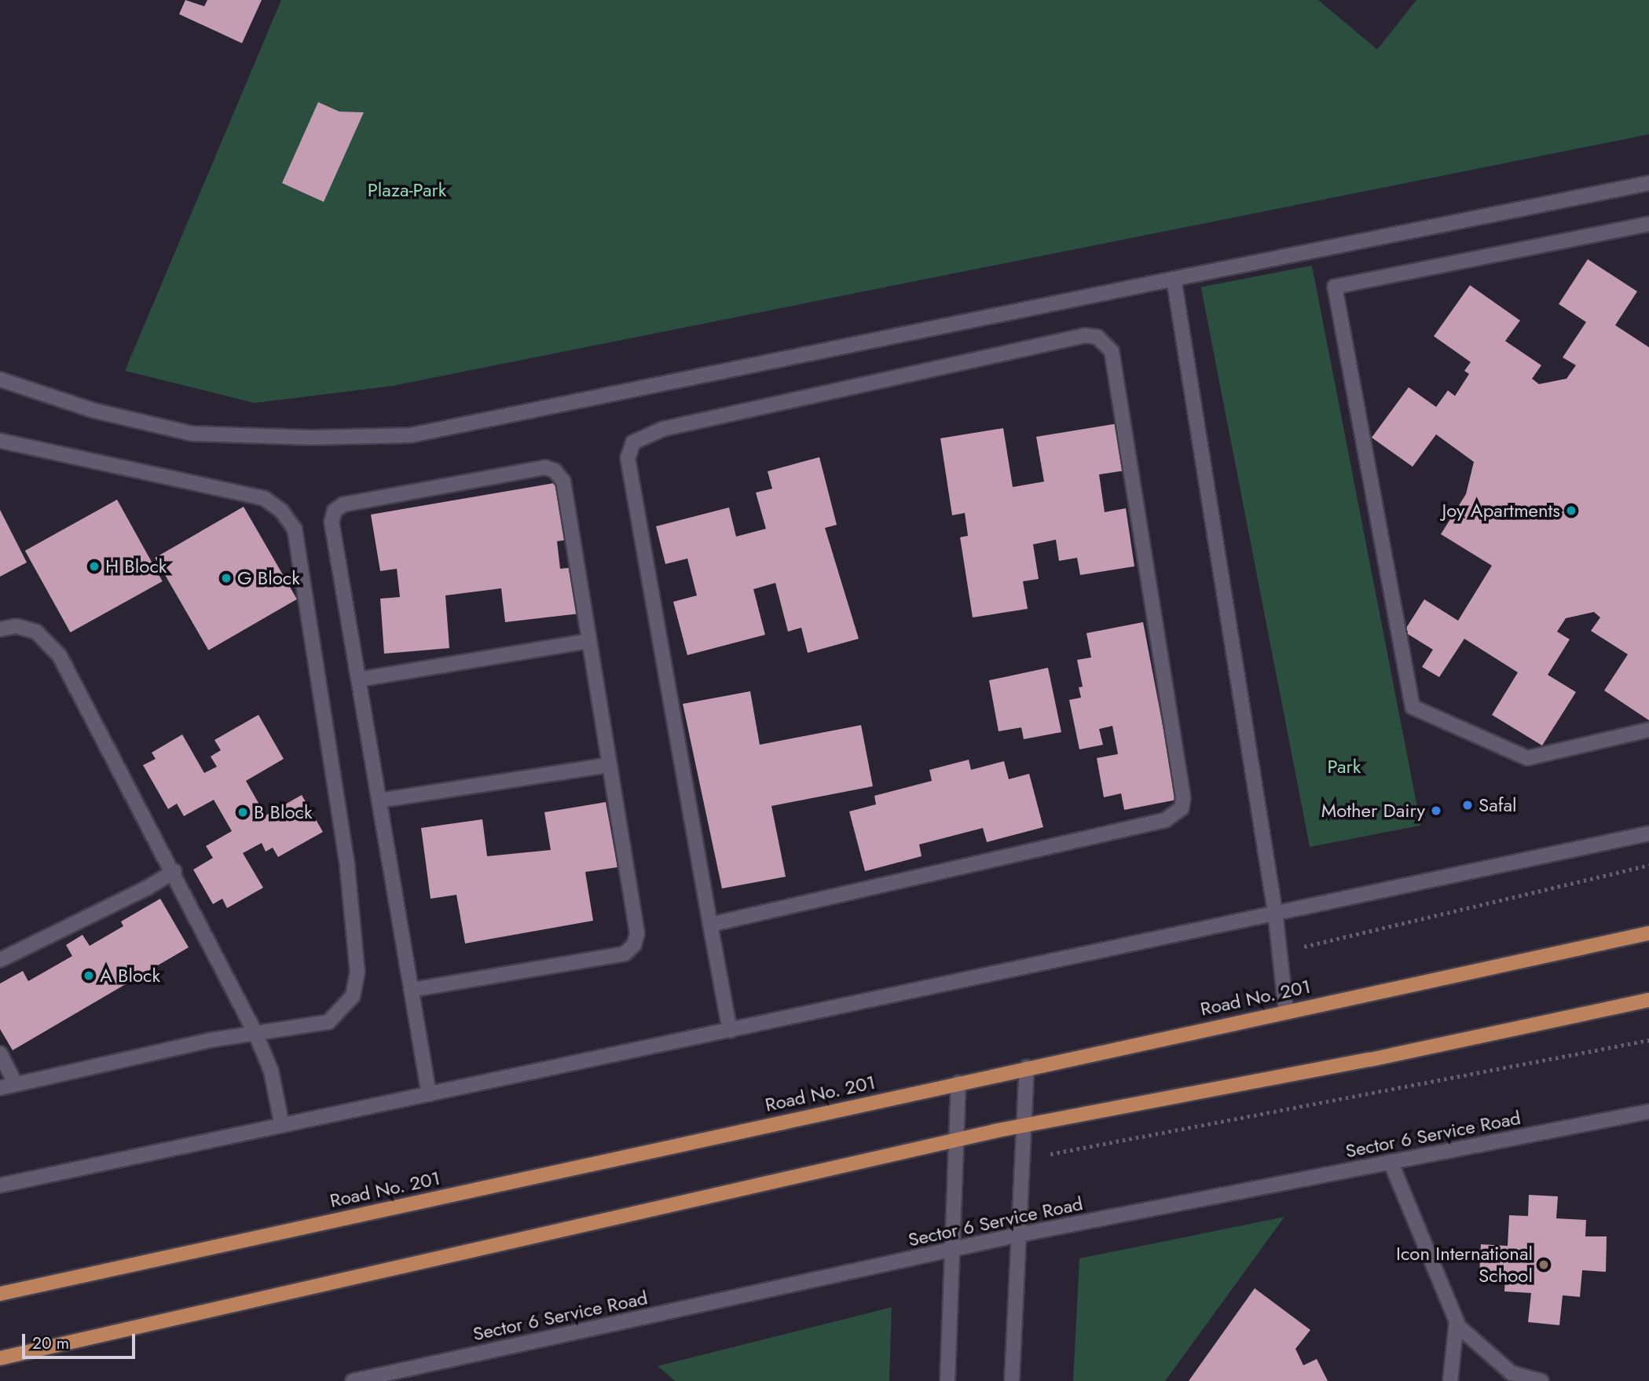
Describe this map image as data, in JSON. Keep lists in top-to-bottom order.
{
  "streets": {
    "main road": ["Road No. 201"],
    "street": ["Sector 6 Service Road"]
  },
  "parks": ["Plaza-Park", "Park"],
  "places": [
    "Joy Apartments",
    "H Block",
    "G Block",
    "Safal",
    "Mother Dairy",
    "B Block",
    "A Block",
    "Icon International School"
  ],
  "scale_bar": "20 m"
}
